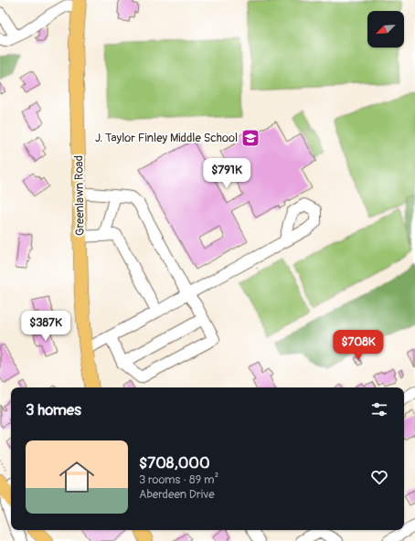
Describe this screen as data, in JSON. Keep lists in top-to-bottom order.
{
  "streets": {
    "main road": ["Greenlawn Road"]
  },
  "places": {
    "school or university": ["J. Taylor Finley Middle School"]
  },
  "north": "bottom left",
  "page": {
    "price": ["$791K", "$387K", "$708K"],
    "heading": "3 homes",
    "list": [
      {
        "name": "$708,000",
        "note": "3 rooms · 89 m² · Aberdeen Drive"
      }
    ]
  }
}
